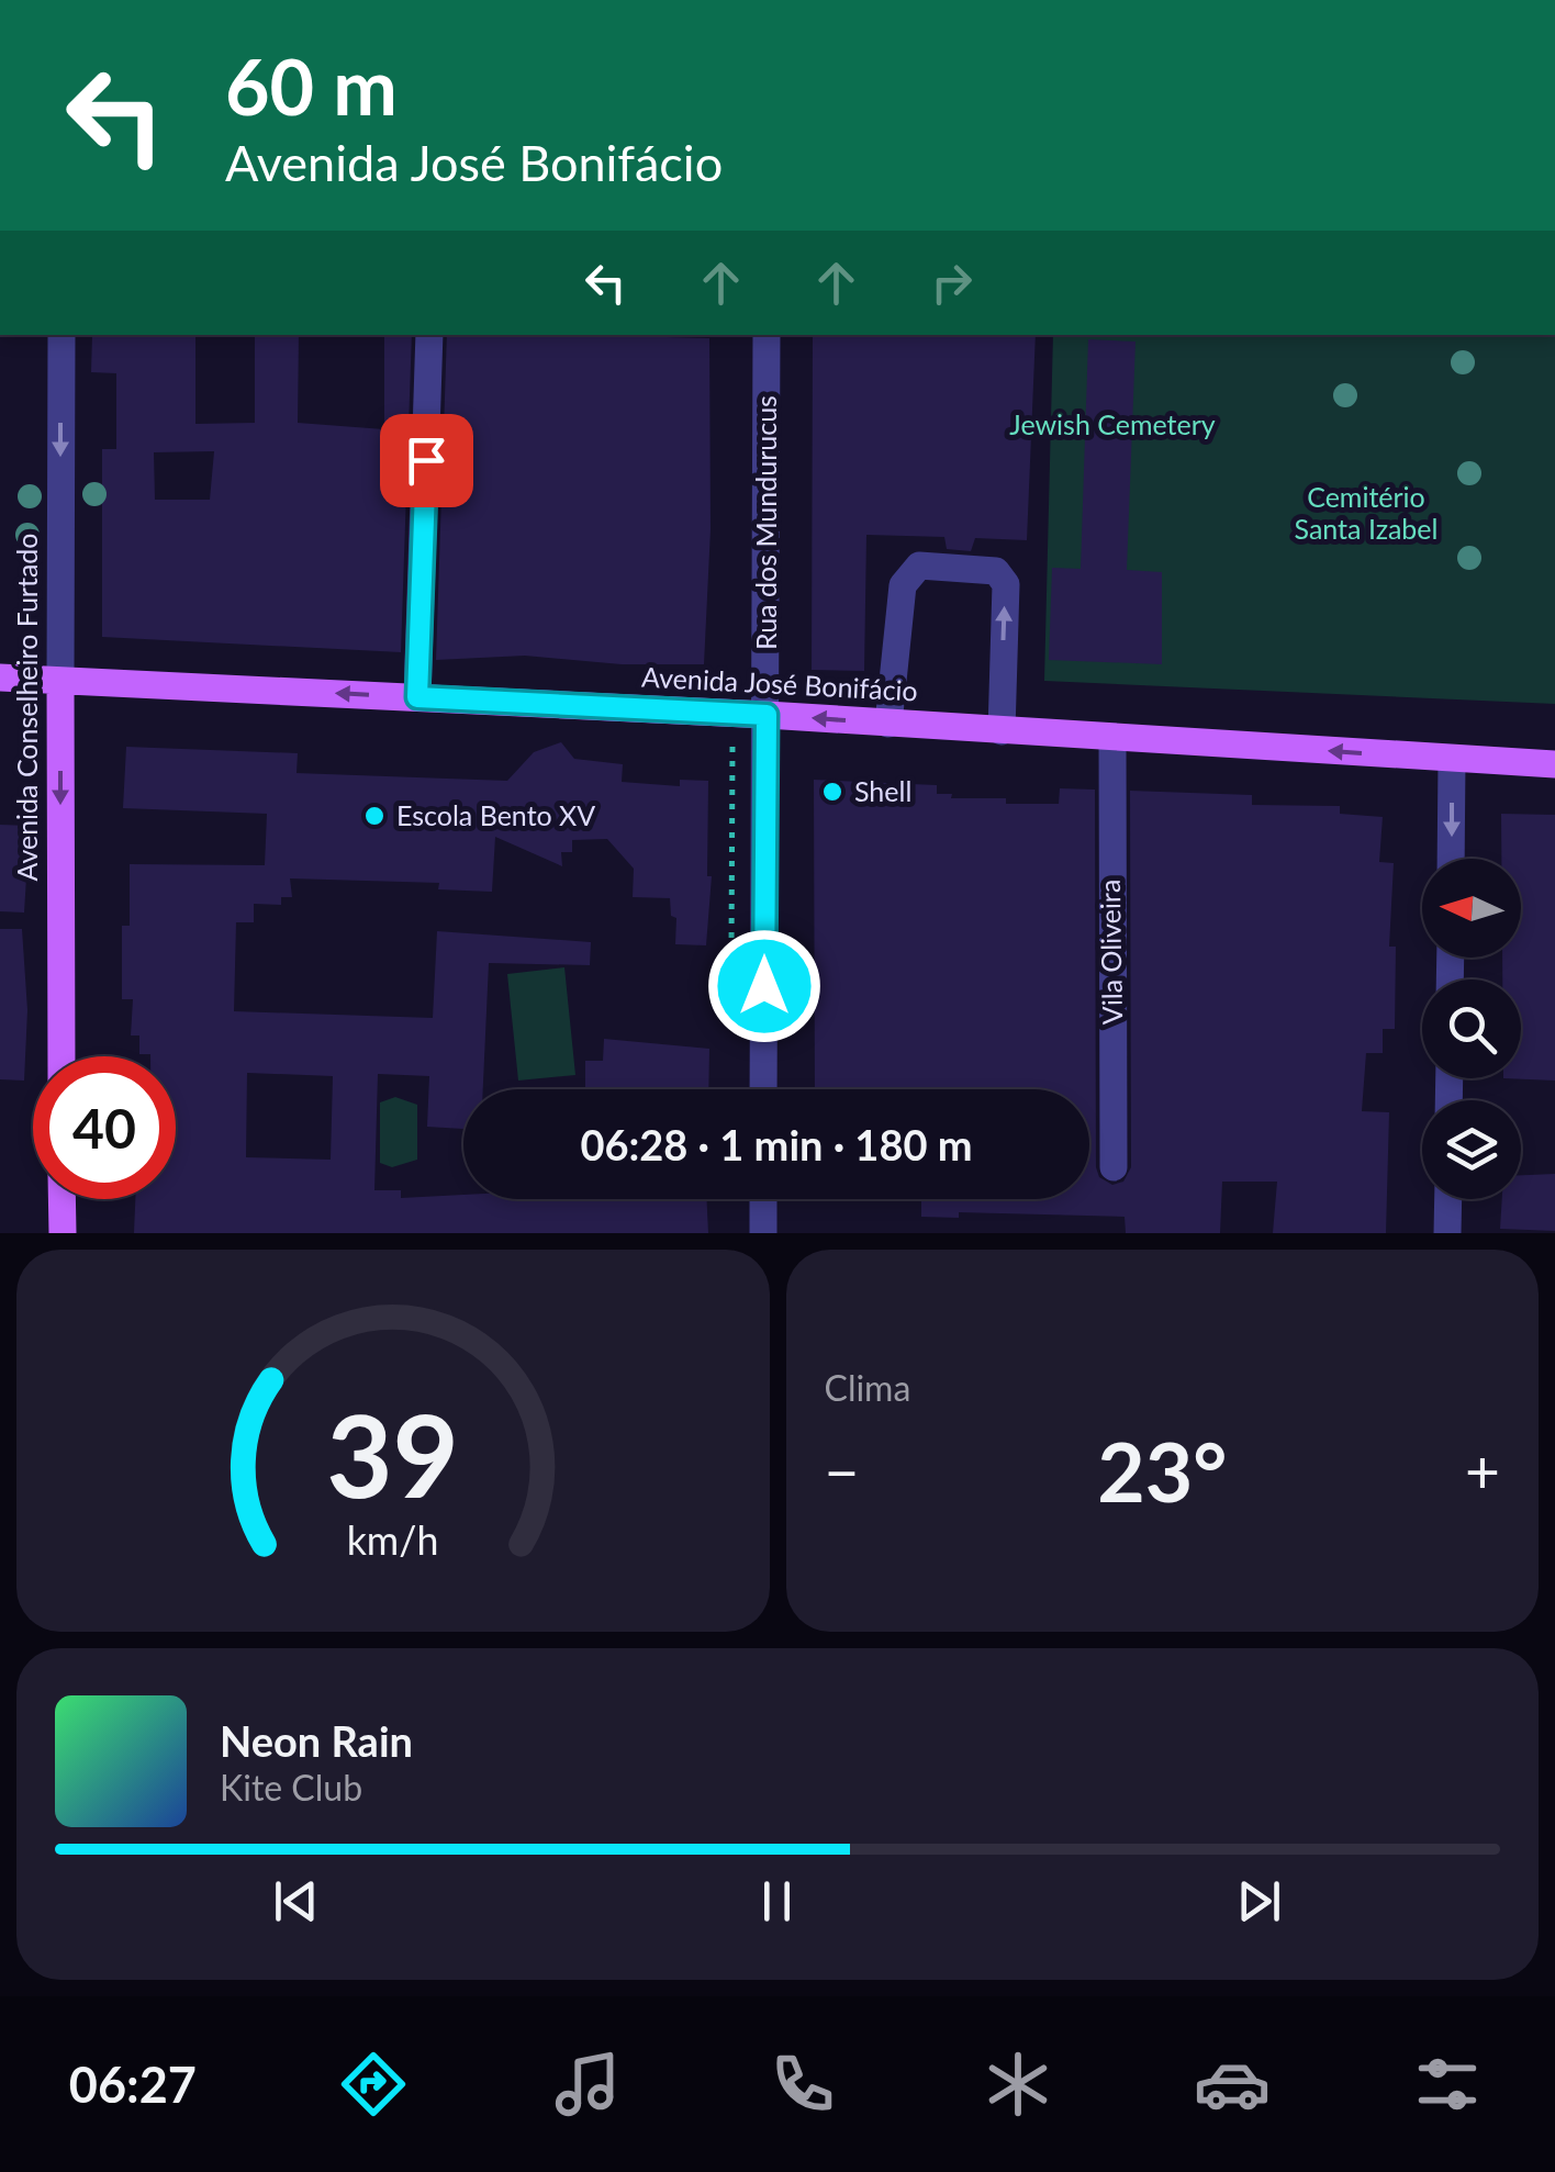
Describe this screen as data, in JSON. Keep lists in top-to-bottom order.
{
  "streets": {
    "main road": ["Avenida José Bonifácio", "Avenida Conselheiro Furtado"],
    "street": ["Rua dos Mundurucus", "Vila Oliveira"]
  },
  "crossings": [
    ["Rua dos Mundurucus", "Avenida José Bonifácio"],
    ["Avenida José Bonifácio", "Avenida Conselheiro Furtado"],
    ["Avenida José Bonifácio", "Vila Oliveira"]
  ],
  "one_way": ["Avenida José Bonifácio", "Avenida Conselheiro Furtado"],
  "parks": ["Jewish Cemetery", "Cemitério Santa Izabel"],
  "places": ["Shell", "Escola Bento XV"],
  "north": "left",
  "page": {
    "turn": ["60 m", "Avenida José Bonifácio"],
    "limit": "40",
    "trip": "06:28 · 1 min · 180 m",
    "tile": "Clima",
    "heat": ["−", "23°", "+"],
    "song": ["Neon Rain", "Kite Club"],
    "tabs": "06:27",
    "gauge": ["39", "km/h"]
  }
}
